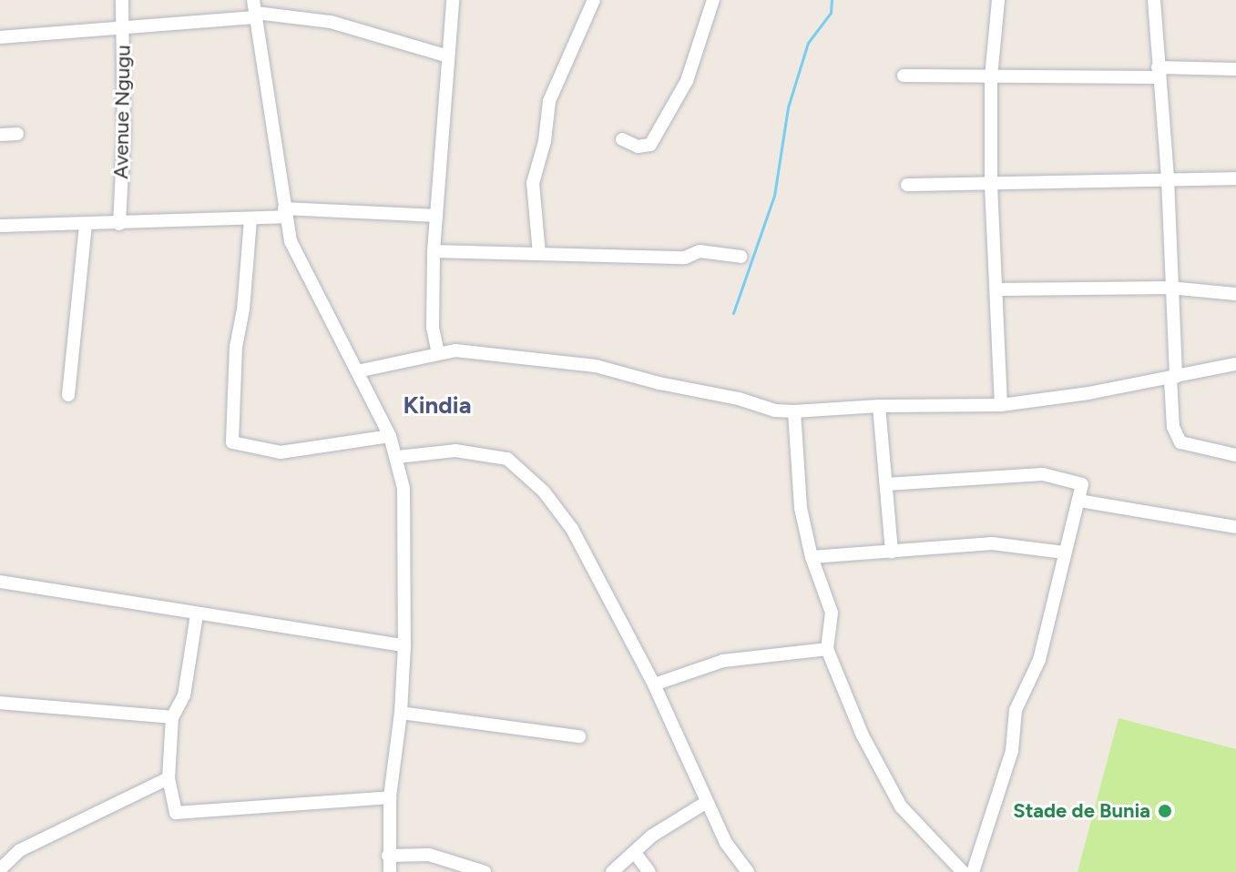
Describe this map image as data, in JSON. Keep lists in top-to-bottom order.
{
  "streets": {
    "street": ["Avenue Ngugu"]
  },
  "districts": ["Kindia"],
  "places": ["Stade de Bunia"]
}
